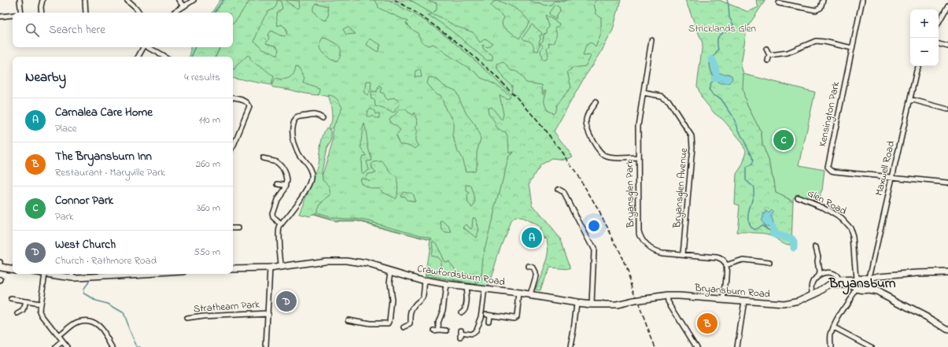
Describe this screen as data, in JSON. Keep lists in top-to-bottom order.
{
  "streets": {
    "main road": ["Crawfordsburn Road", "Bryansburn Road"],
    "street": [
      "Kensington Park",
      "Maxwell Road",
      "Bryansglen Avenue",
      "Bryansglen Park",
      "Glen Road",
      "Strathearn Park"
    ]
  },
  "crossings": [
    ["Kensington Park", "Maxwell Road"],
    ["Maxwell Road", "Bryansburn Road"],
    ["Bryansglen Avenue", "Bryansglen Park"],
    ["Glen Road", "Bryansburn Road"],
    ["Crawfordsburn Road", "Bryansburn Road"]
  ],
  "districts": ["Bryansburn"],
  "parks": ["Stricklands Glen"],
  "page": {
    "map_buttons": ["+", "−"],
    "search": "Search here",
    "heading": ["Nearby", "4 results"],
    "list": [
      {
        "mark": "A",
        "name": "Carnalea Care Home",
        "note": "Place",
        "value": "110 m"
      },
      {
        "mark": "B",
        "name": "The Bryansburn Inn",
        "note": "Restaurant · Maryville Park",
        "value": "260 m"
      },
      {
        "mark": "C",
        "name": "Connor Park",
        "note": "Park",
        "value": "360 m"
      },
      {
        "mark": "D",
        "name": "West Church",
        "note": "Church · Rathmore Road",
        "value": "550 m"
      }
    ],
    "pins": [
      "C",
      "A",
      "D",
      "B"
    ]
  }
}
